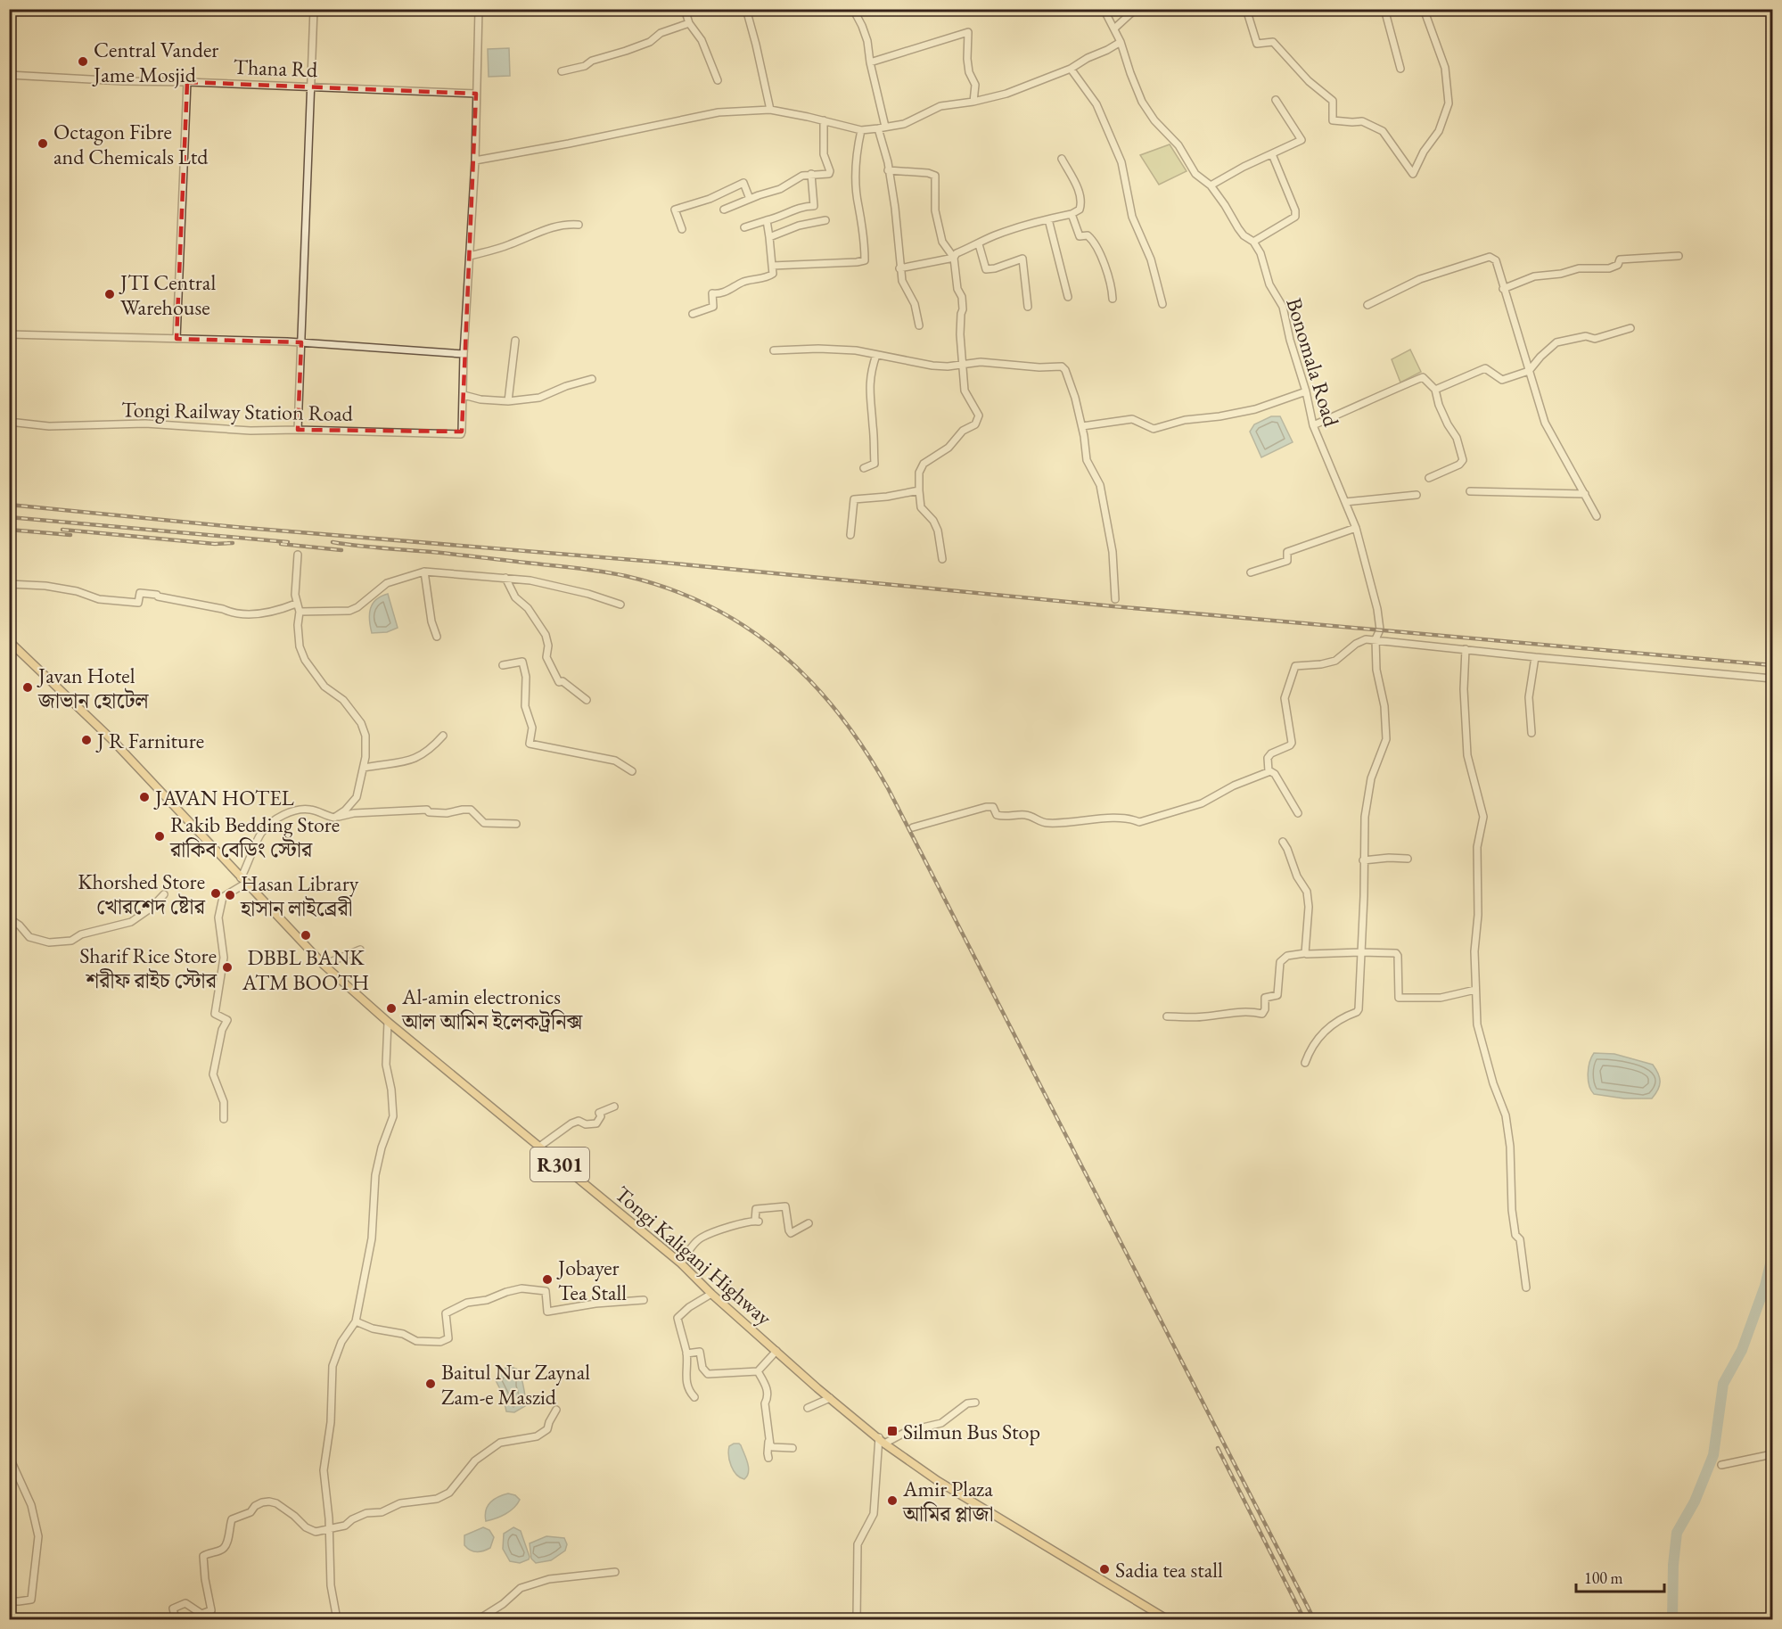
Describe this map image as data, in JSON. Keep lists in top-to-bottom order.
{
  "streets": {
    "main road": ["R301", "Tongi Kaliganj Highway"],
    "street": ["Thana Rd", "Bonomala Road", "Tongi Railway Station Road"]
  },
  "places": {
    "other": [
      "Central Vander Jame Mosjid",
      "Octagon Fibre and Chemicals Ltd",
      "JTI Central Warehouse",
      "Javan Hotel জাভান হোটেল",
      "J R Farniture",
      "JAVAN HOTEL",
      "Rakib Bedding Store রাকিব বেডিং স্টোর",
      "Khorshed Store খোরশেদ ষ্টোর",
      "Hasan Library হাসান লাইব্রেরী",
      "DBBL BANK ATM BOOTH",
      "Sharif Rice Store শরীফ রাইচ স্টোর",
      "Al-amin electronics আল আমিন ইলেকট্রনিক্স",
      "Jobayer Tea Stall",
      "Baitul Nur Zaynal Zam-e Maszid",
      "Amir Plaza আমির প্লাজা",
      "Sadia tea stall"
    ],
    "transit": ["Silmun Bus Stop"]
  },
  "scale_bar": "100 m"
}
